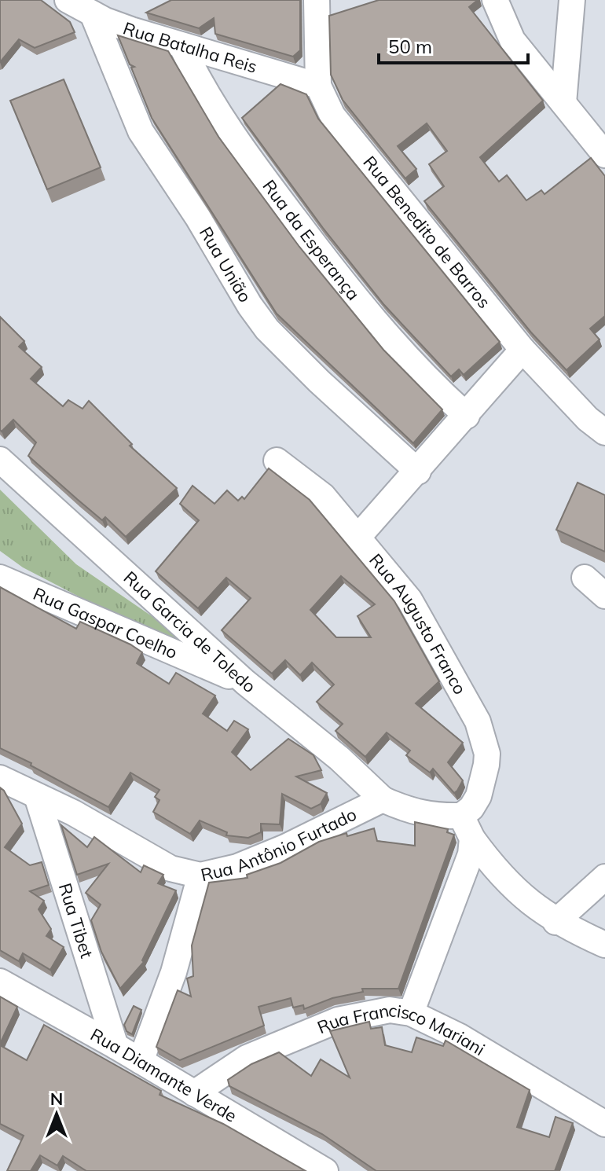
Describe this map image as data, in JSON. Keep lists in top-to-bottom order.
{
  "streets": {
    "street": [
      "Rua Batalha Reis",
      "Rua Benedito de Barros",
      "Rua da Esperança",
      "Rua União",
      "Rua Gaspar Coelho",
      "Rua Augusto Franco",
      "Rua Garcia de Toledo",
      "Rua Antônio Furtado",
      "Rua Tibet",
      "Rua Francisco Mariani",
      "Rua Diamante Verde"
    ]
  },
  "crossings": [
    ["Rua Batalha Reis", "Rua Benedito de Barros"],
    ["Rua Batalha Reis", "Rua da Esperança"],
    ["Rua Batalha Reis", "Rua União"],
    ["Rua Gaspar Coelho", "Rua Garcia de Toledo"],
    ["Rua Garcia de Toledo", "Rua Antônio Furtado"],
    ["Rua Antônio Furtado", "Rua Tibet"],
    ["Rua Tibet", "Rua Diamante Verde"],
    ["Rua Francisco Mariani", "Rua Diamante Verde"]
  ],
  "scale_bar": "50 m",
  "north": "top"
}
